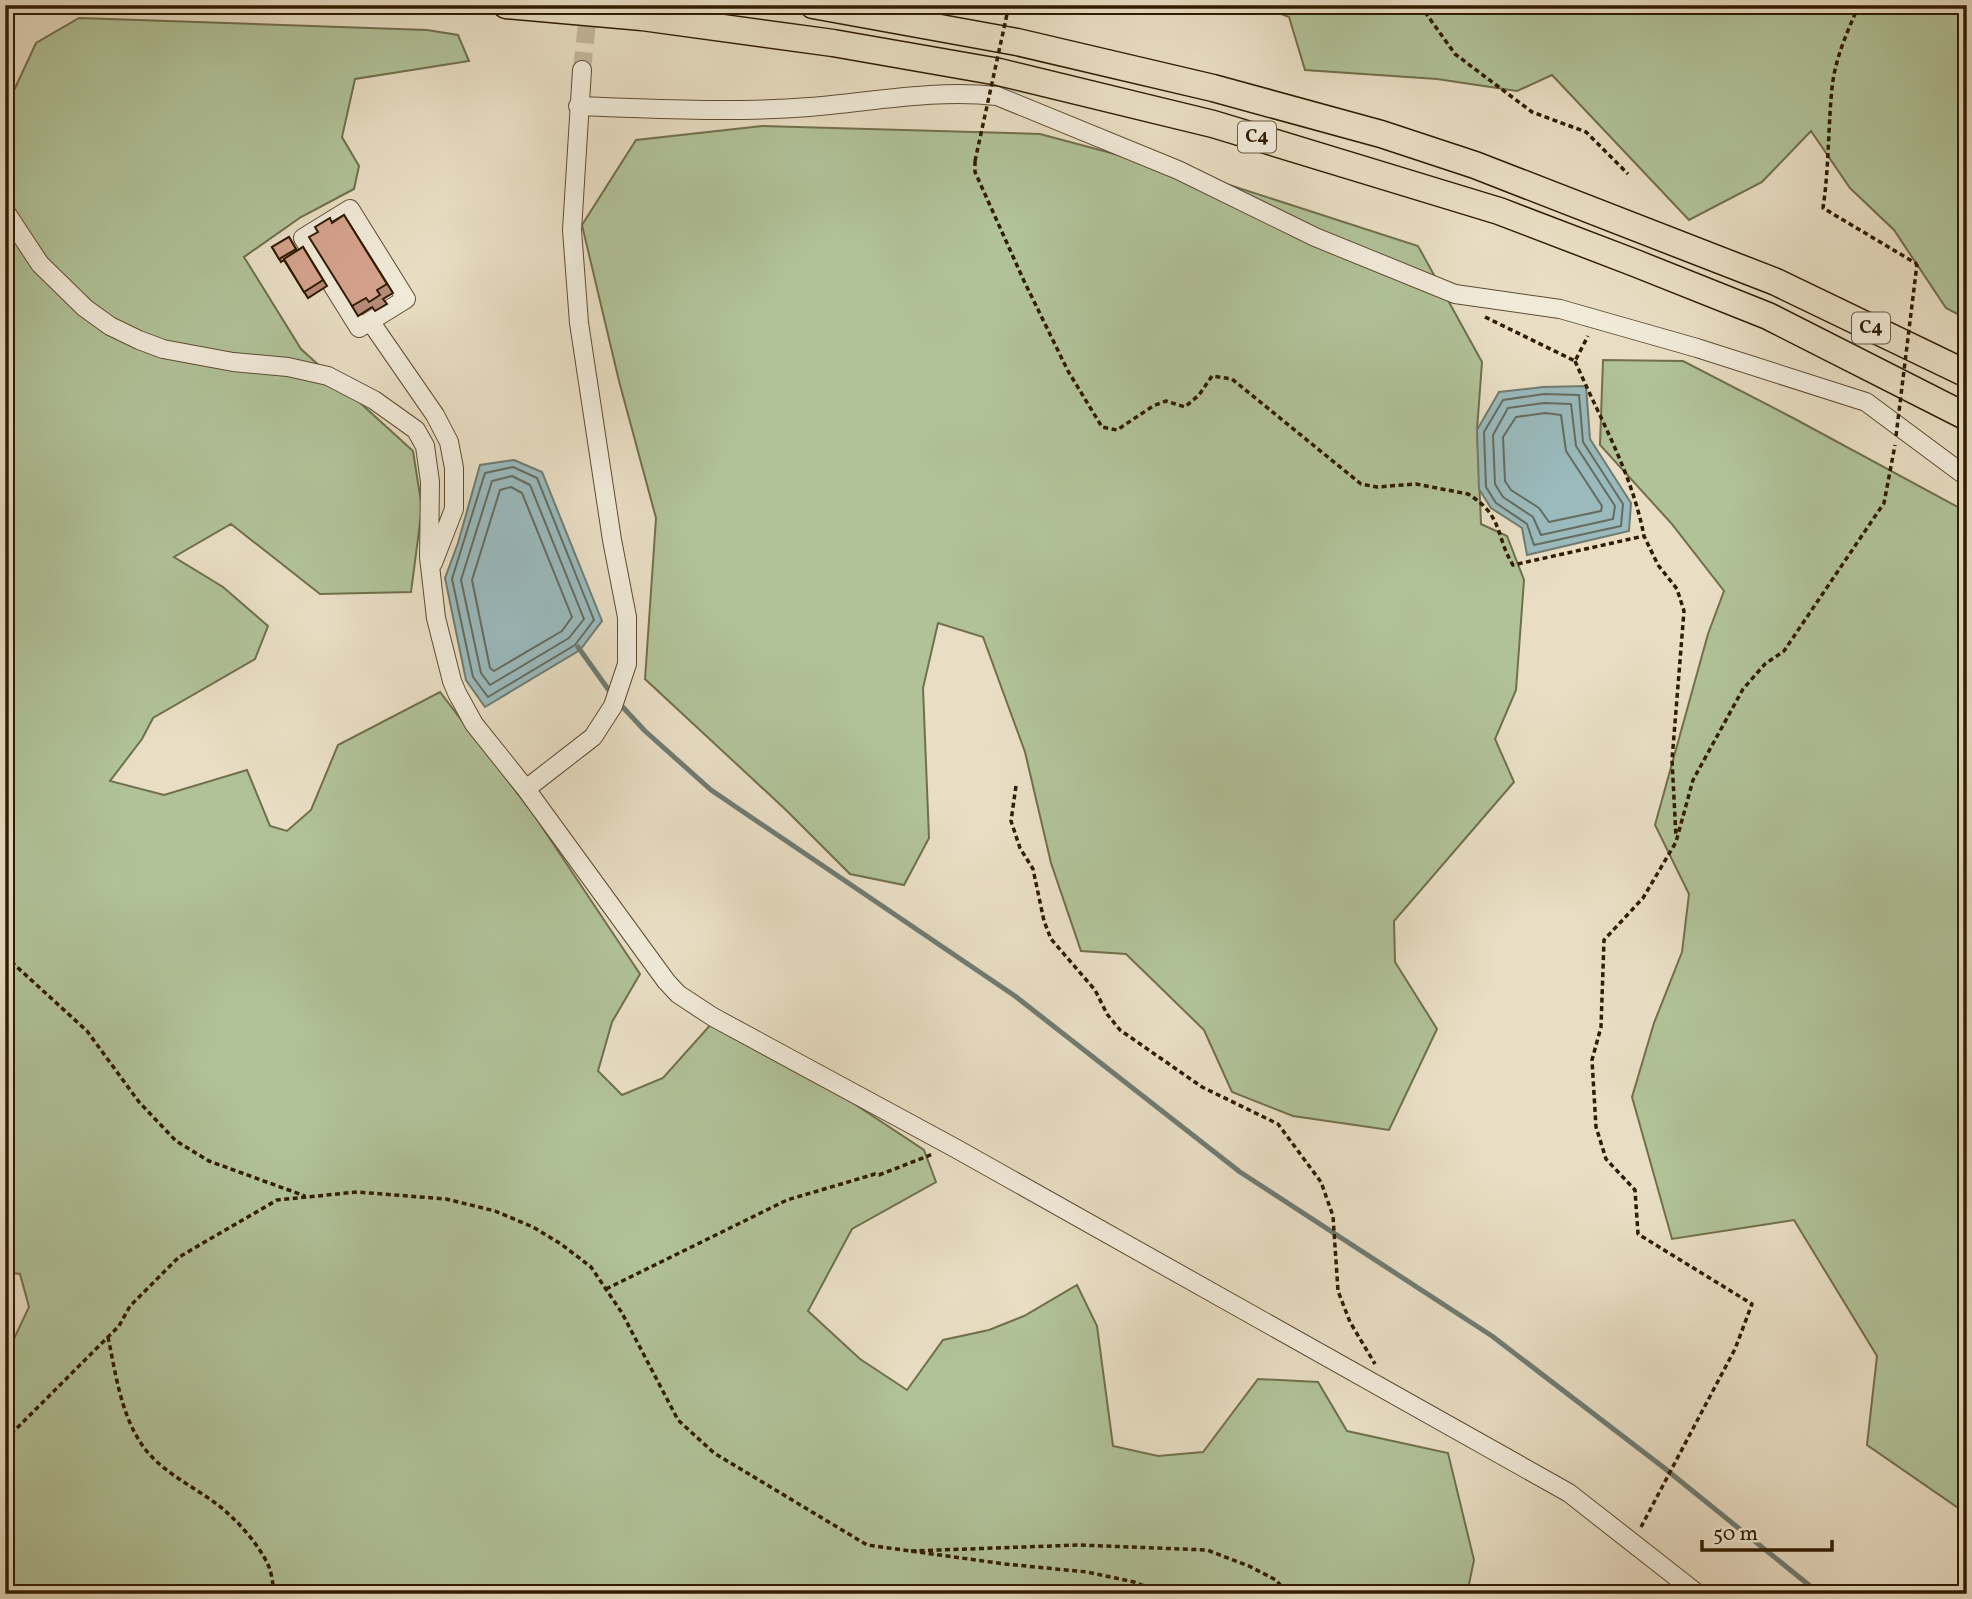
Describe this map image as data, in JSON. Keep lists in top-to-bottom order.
{
  "streets": {
    "highway": ["C4"]
  },
  "scale_bar": "50 m"
}
